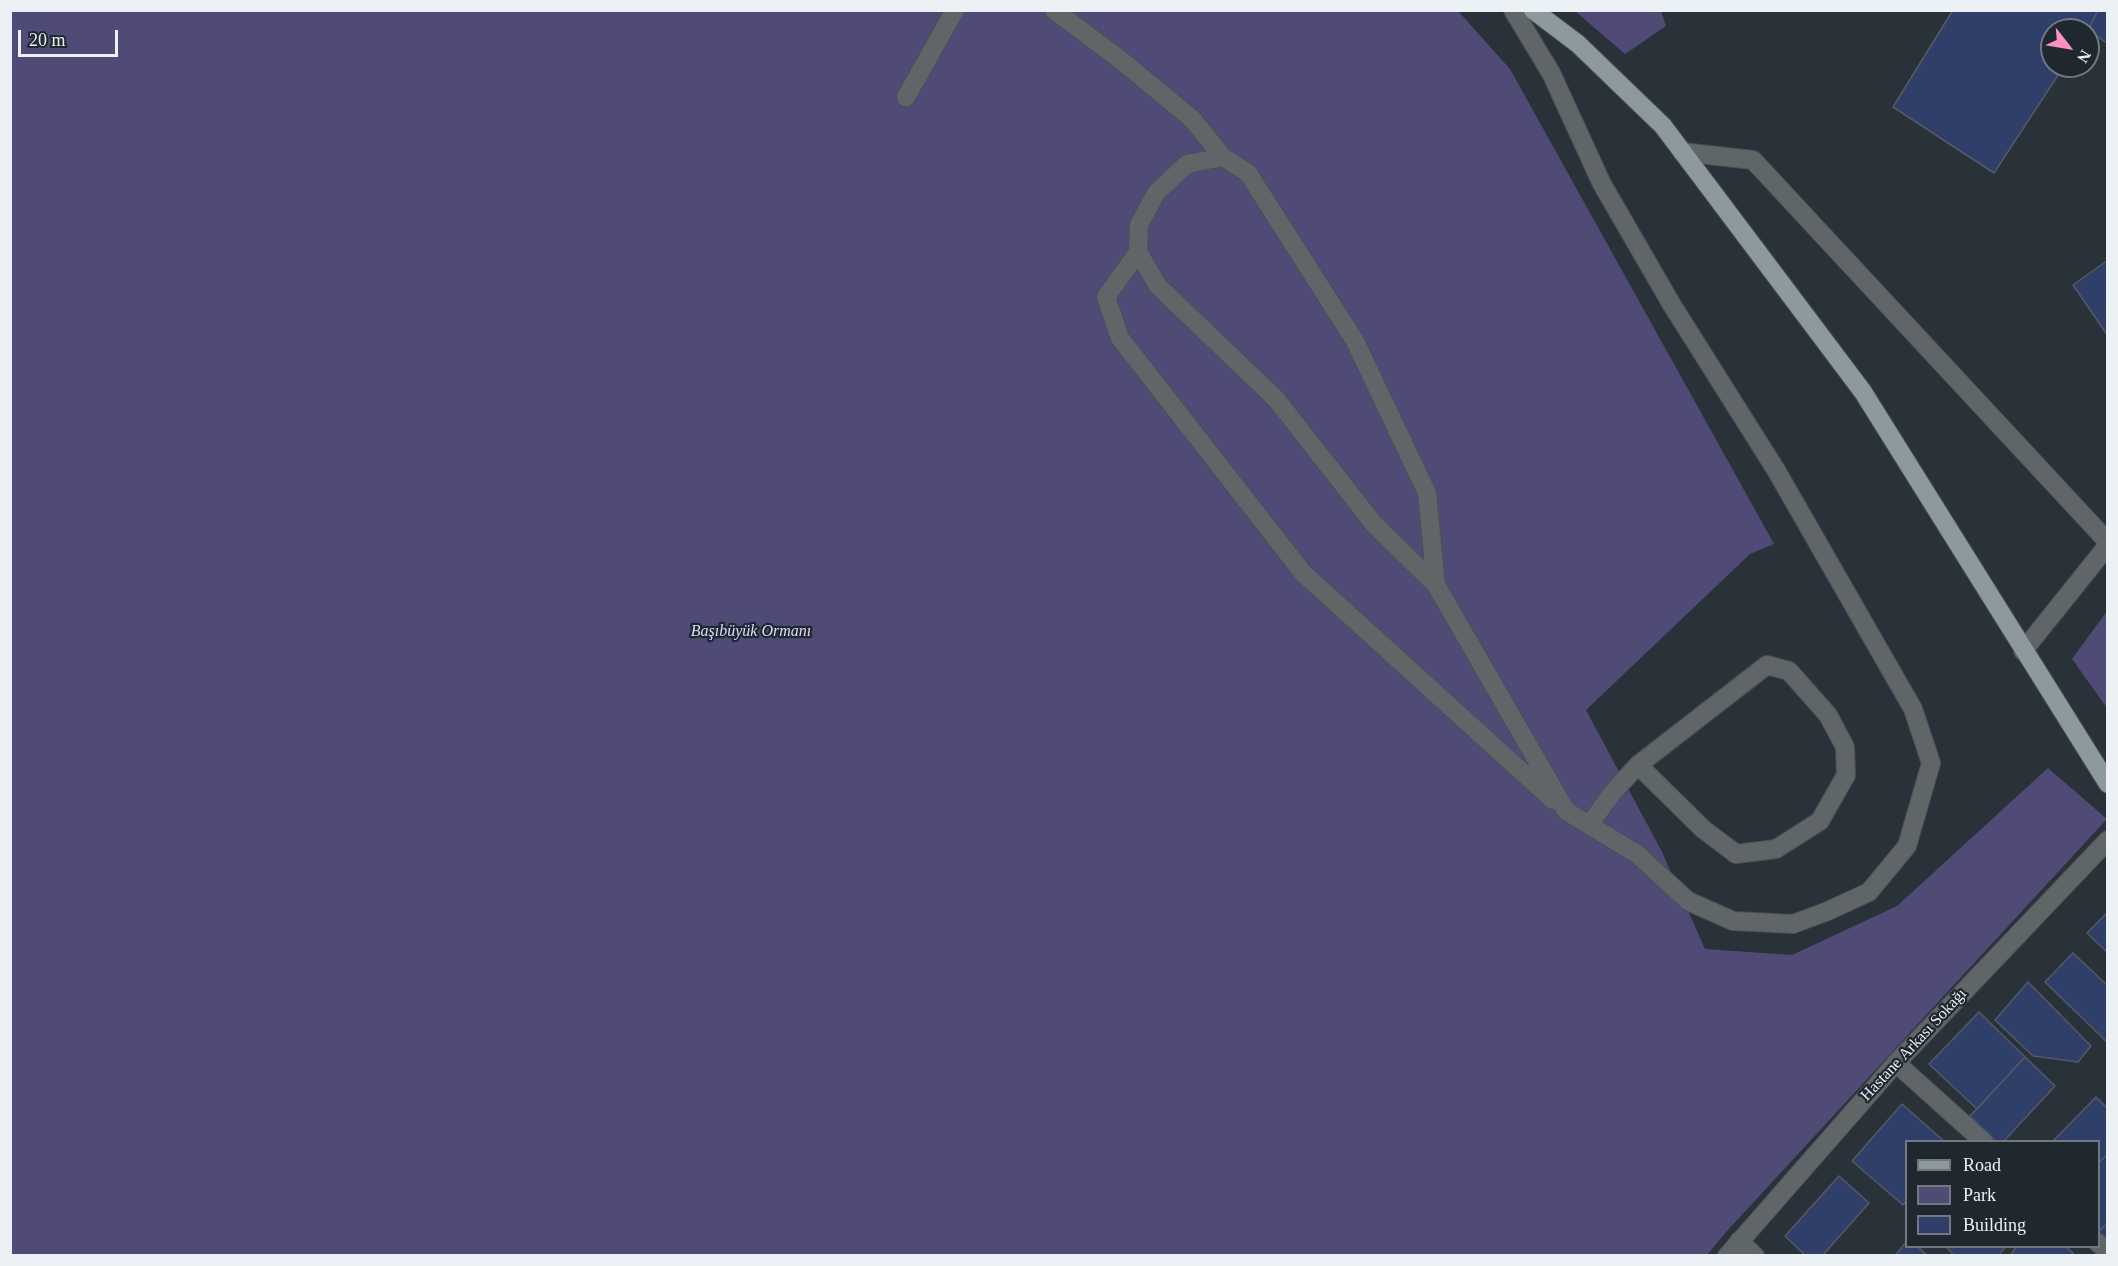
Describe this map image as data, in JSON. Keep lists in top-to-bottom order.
{
  "streets": {
    "street": ["Hastane Arkası Sokağı"]
  },
  "parks": ["Başıbüyük Ormanı"],
  "legend": ["Road", "Park", "Building"],
  "scale_bar": "20 m",
  "north": "bottom right"
}
